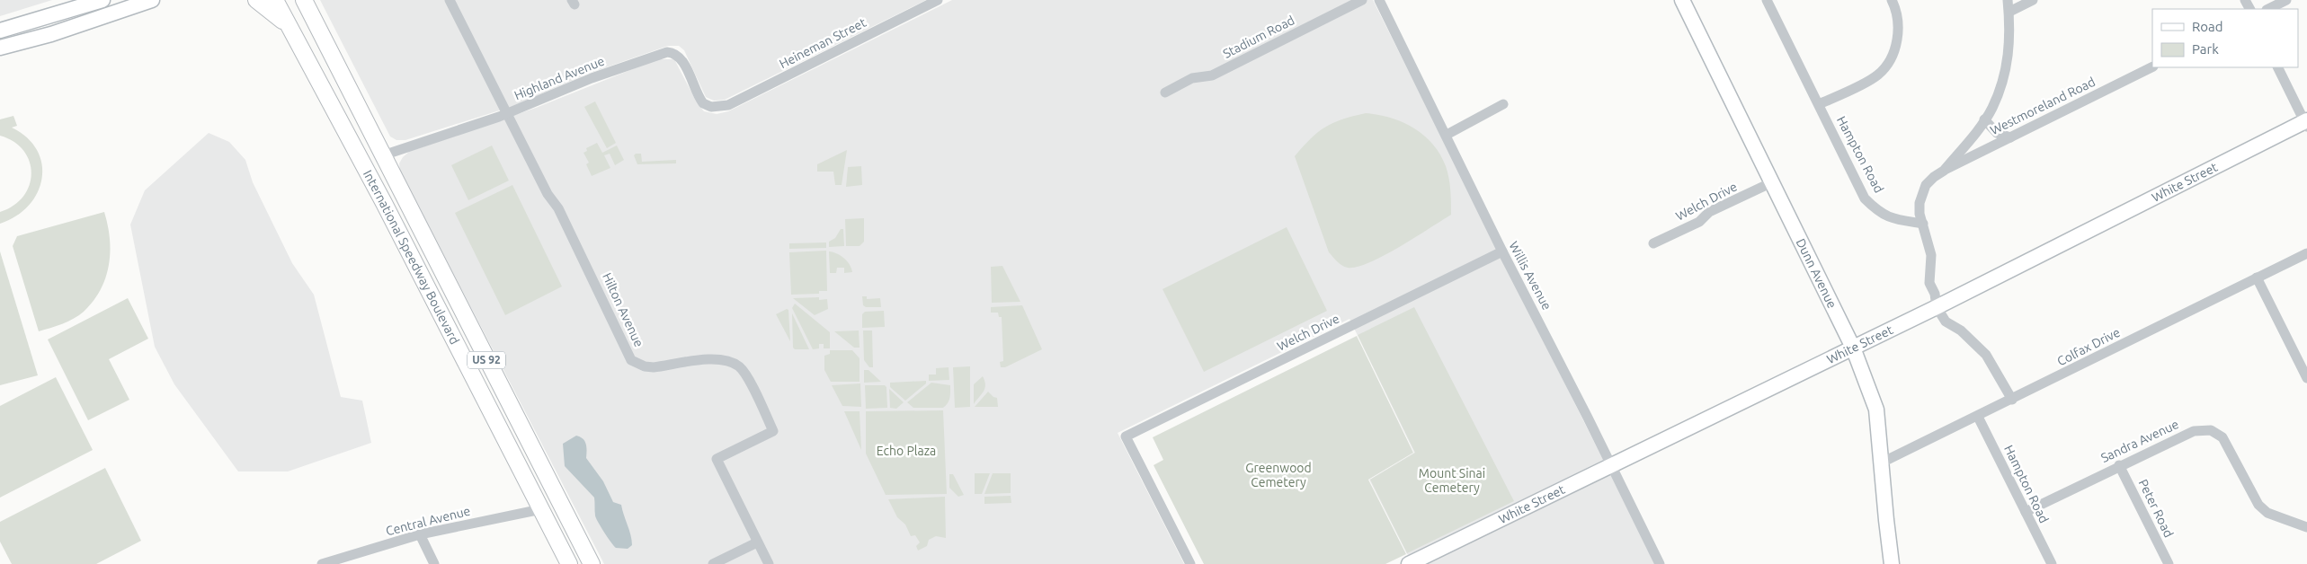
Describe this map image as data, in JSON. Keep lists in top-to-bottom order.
{
  "streets": {
    "main road": ["International Speedway Boulevard", "US 92"],
    "street": [
      "Stadium Road",
      "Heineman Street",
      "Highland Avenue",
      "Westmoreland Road",
      "Hampton Road",
      "White Street",
      "Welch Drive",
      "Dunn Avenue",
      "Willis Avenue",
      "Hilton Avenue",
      "Colfax Drive",
      "Sandra Avenue",
      "Peter Road",
      "Central Avenue"
    ]
  },
  "crossings": [
    ["Heineman Street", "Highland Avenue"],
    ["Highland Avenue", "International Speedway Boulevard"],
    ["Highland Avenue", "Hilton Avenue"],
    ["Hampton Road", "Colfax Drive"],
    ["Hampton Road", "Sandra Avenue"],
    ["White Street", "Dunn Avenue"],
    ["White Street", "Willis Avenue"],
    ["Welch Drive", "Dunn Avenue"],
    ["Welch Drive", "Willis Avenue"],
    ["International Speedway Boulevard", "Central Avenue"],
    ["Dunn Avenue", "Colfax Drive"],
    ["Sandra Avenue", "Peter Road"]
  ],
  "parks": ["Echo Plaza", "Greenwood Cemetery", "Mount Sinai Cemetery"],
  "legend": ["Road", "Park"]
}
